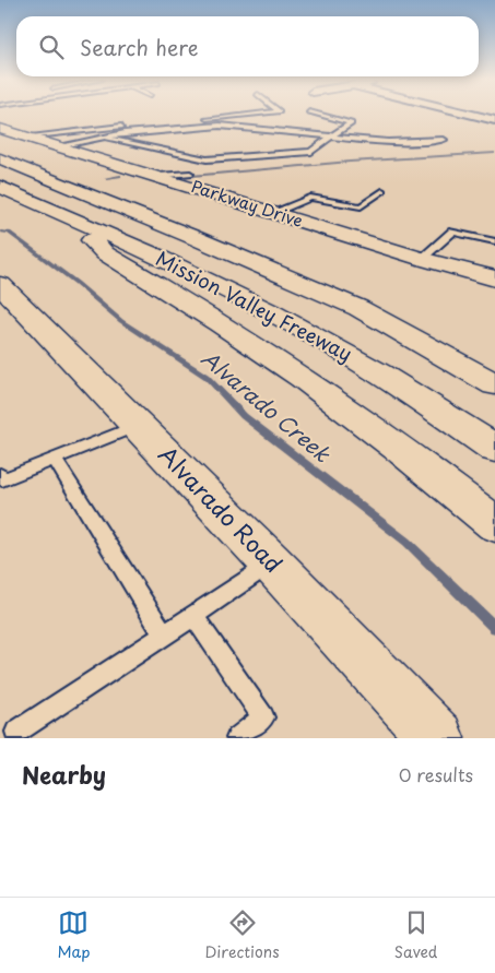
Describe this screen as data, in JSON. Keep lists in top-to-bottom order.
{
  "streets": {
    "main road": ["Parkway Drive", "Mission Valley Freeway", "Alvarado Road"]
  },
  "water": ["Alvarado Creek"],
  "page": {
    "search": "Search here",
    "heading": ["Nearby", "0 results"],
    "nav": ["Map", "Directions", "Saved"]
  }
}
